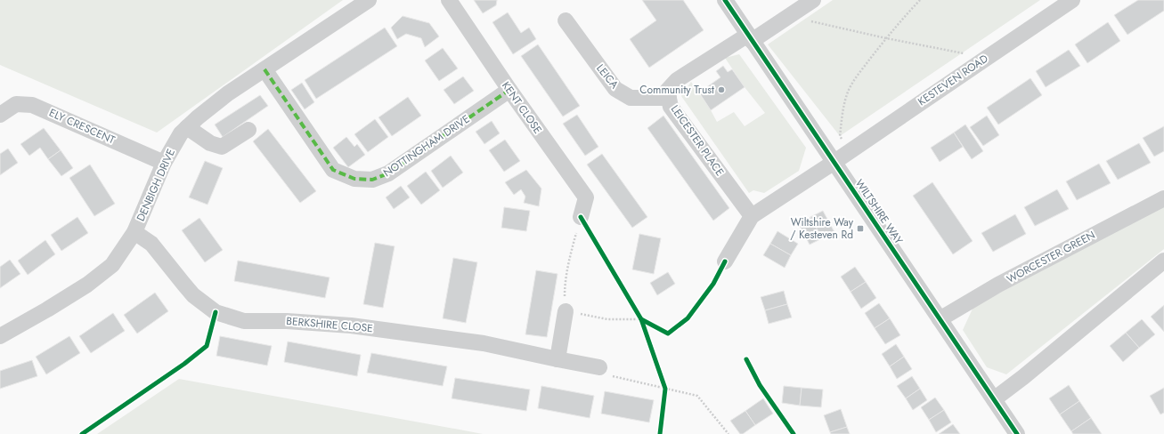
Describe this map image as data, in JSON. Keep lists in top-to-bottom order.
{
  "streets": {
    "street": [
      "LEICA",
      "KESTEVEN ROAD",
      "KENT CLOSE",
      "ELY CRESCENT",
      "LEICESTER PLACE",
      "NOTTINGHAM DRIVE",
      "DENBIGH DRIVE",
      "WILTSHIRE WAY",
      "WORCESTER GREEN",
      "BERKSHIRE CLOSE"
    ]
  },
  "crossings": [
    ["LEICA", "LEICESTER PLACE"],
    ["KESTEVEN ROAD", "WILTSHIRE WAY"],
    ["KENT CLOSE", "NOTTINGHAM DRIVE"],
    ["ELY CRESCENT", "DENBIGH DRIVE"],
    ["LEICESTER PLACE", "WILTSHIRE WAY"],
    ["NOTTINGHAM DRIVE", "DENBIGH DRIVE"],
    ["DENBIGH DRIVE", "BERKSHIRE CLOSE"],
    ["WILTSHIRE WAY", "WORCESTER GREEN"]
  ],
  "places": {
    "other": ["Community Trust"],
    "transit": ["Wiltshire Way / Kesteven Rd"]
  }
}
